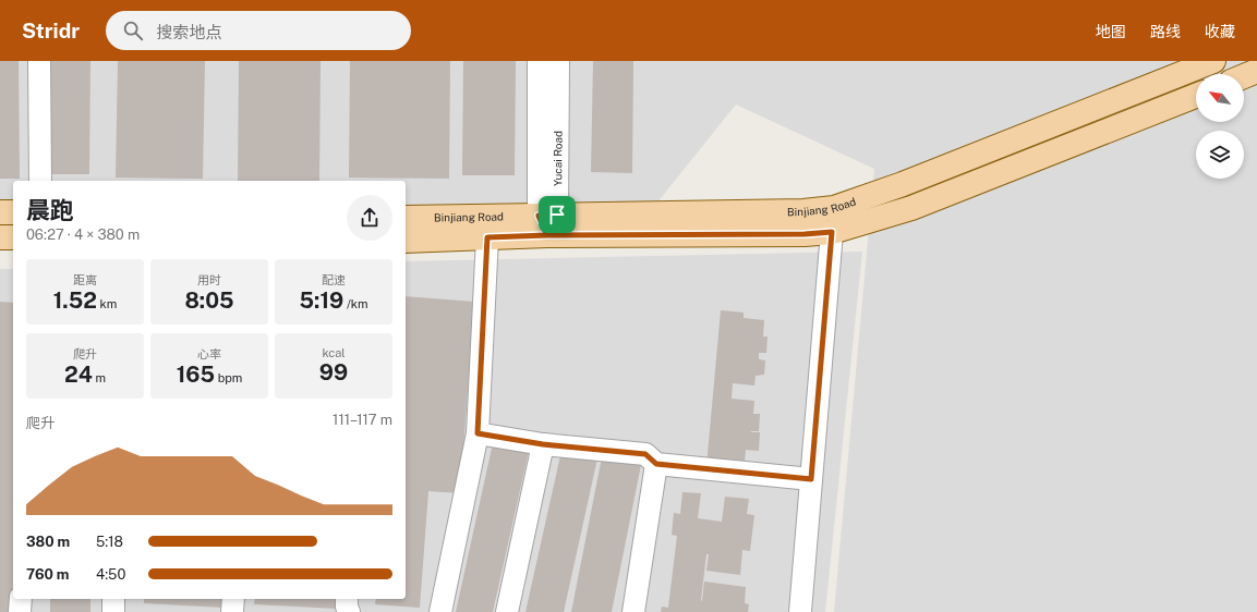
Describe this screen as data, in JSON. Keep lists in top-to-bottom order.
{
  "streets": {
    "main road": ["Binjiang Road"],
    "street": ["Yucai Road"]
  },
  "crossings": [
    ["Yucai Road", "Binjiang Road"]
  ],
  "north": "top left",
  "page": {
    "header": "Stridr",
    "search": "搜索地点",
    "nav": ["地图", "路线", "收藏"],
    "heading": ["晨跑", "06:27 · 4 × 380 m"],
    "stats": [
      ["距离", "1.52 km"],
      ["用时", "8:05"],
      ["配速", "5:19 /km"],
      ["爬升", "24 m"],
      ["心率", "165 bpm"],
      ["kcal", "99"]
    ],
    "chart": ["爬升", "111–117 m"],
    "list": [
      {
        "name": "380 m",
        "note": "5:18"
      },
      {
        "name": "760 m",
        "note": "4:50"
      }
    ]
  }
}
